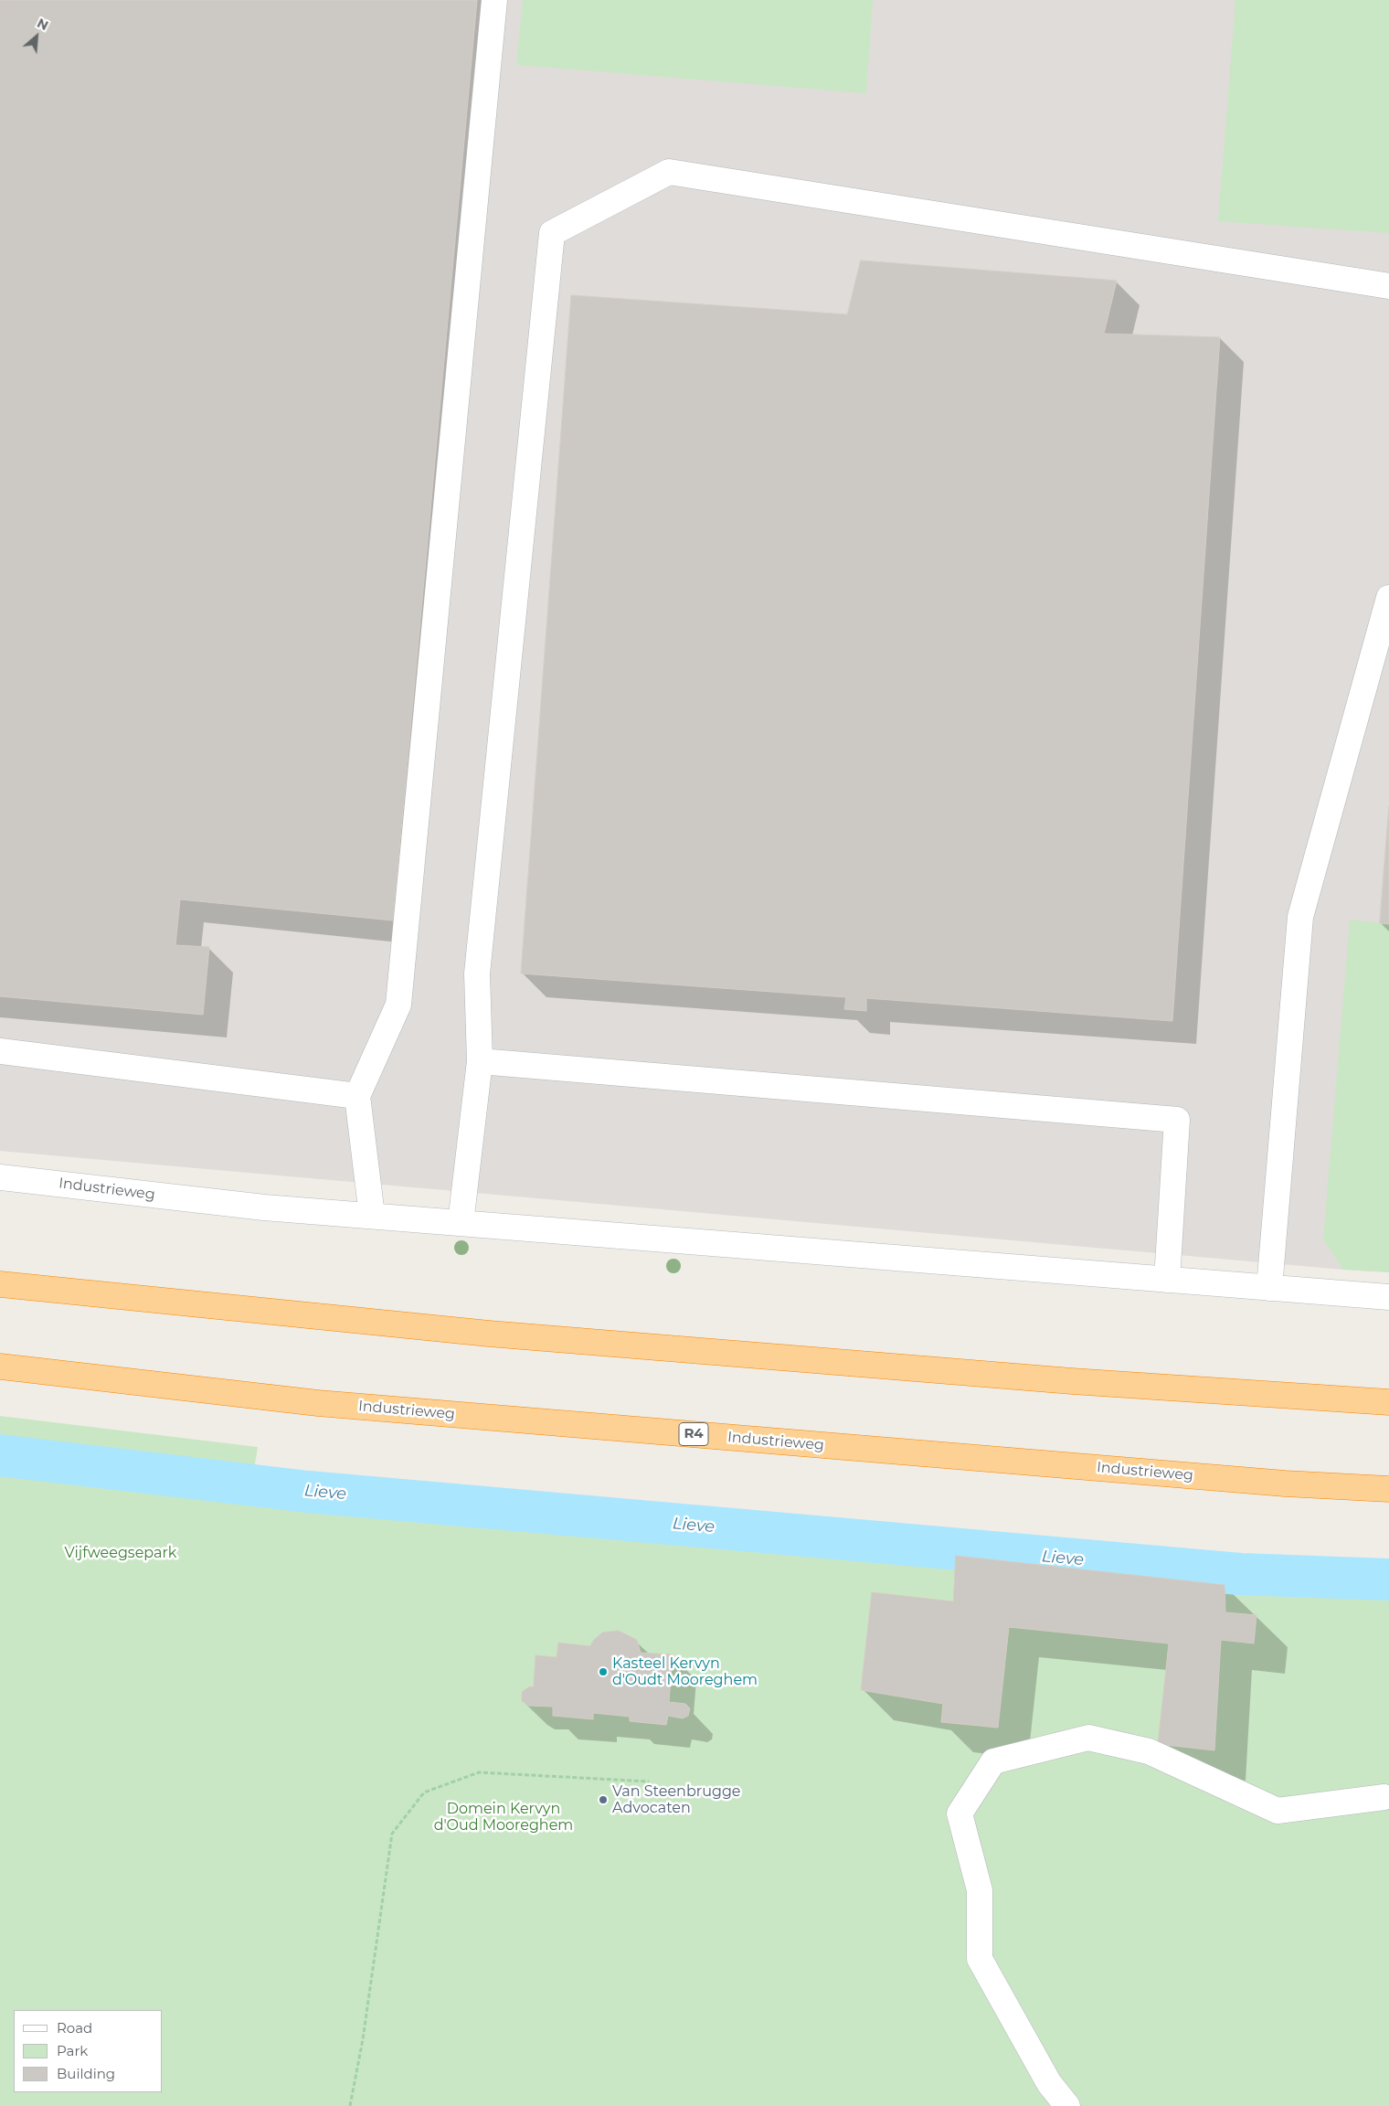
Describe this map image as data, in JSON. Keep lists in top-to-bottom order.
{
  "streets": {
    "highway": ["Industrieweg", "R4"]
  },
  "water": ["Lieve"],
  "parks": ["Vijfweegsepark", "Domein Kervyn d'Oud Mooreghem"],
  "places": ["Kasteel Kervyn d'Oudt Mooreghem", "Van Steenbrugge Advocaten"],
  "legend": ["Road", "Park", "Building"],
  "north": "top right"
}
